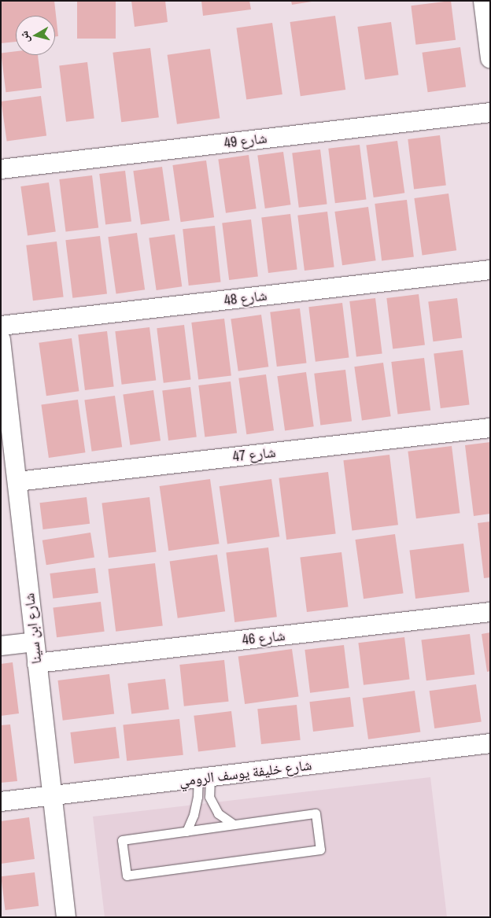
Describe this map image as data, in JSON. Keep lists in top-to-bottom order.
{
  "streets": {
    "street": [
      "شارع 49",
      "شارع 48",
      "شارع 47",
      "شارع ابن سينا",
      "شارع 46",
      "شارع خليفة يوسف الرومي"
    ]
  },
  "crossings": [
    ["شارع 47", "شارع ابن سينا"],
    ["شارع ابن سينا", "شارع 46"],
    ["شارع ابن سينا", "شارع خليفة يوسف الرومي"]
  ],
  "north": "left"
}
